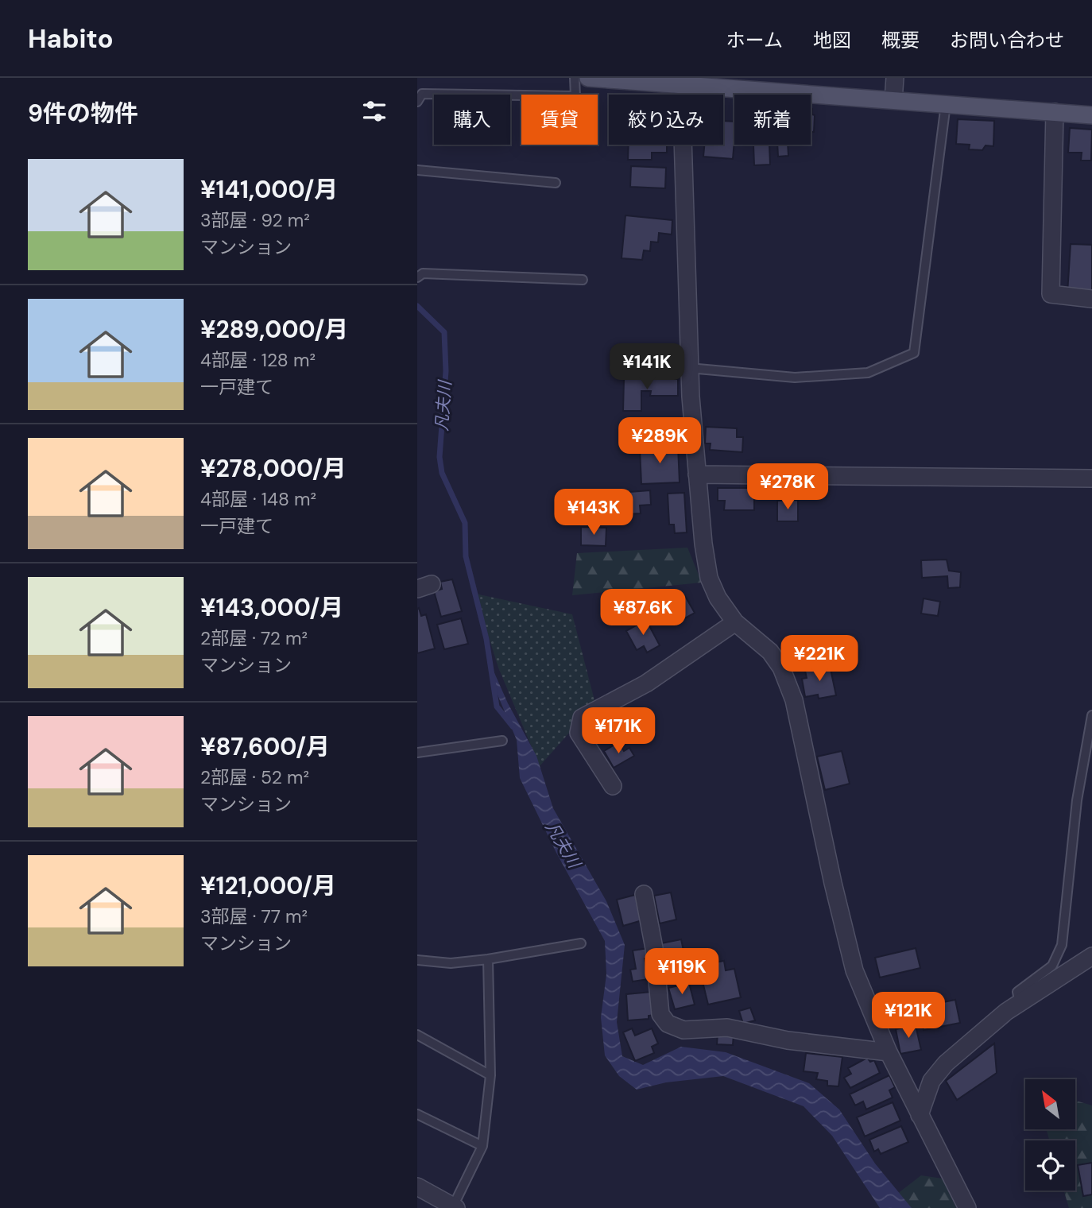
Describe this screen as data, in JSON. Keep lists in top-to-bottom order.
{
  "water": ["凡夫川"],
  "north": "top left",
  "page": {
    "header": "Habito",
    "nav": [
      "ホーム",
      "地図",
      "概要",
      "お問い合わせ"
    ],
    "heading": "9件の物件",
    "chip": [
      "購入",
      "賃貸",
      "絞り込み",
      "新着"
    ],
    "list": [
      {
        "name": "¥141,000/月",
        "note": "3部屋 · 92 m² · マンション"
      },
      {
        "name": "¥289,000/月",
        "note": "4部屋 · 128 m² · 一戸建て"
      },
      {
        "name": "¥278,000/月",
        "note": "4部屋 · 148 m² · 一戸建て"
      },
      {
        "name": "¥143,000/月",
        "note": "2部屋 · 72 m² · マンション"
      },
      {
        "name": "¥87,600/月",
        "note": "2部屋 · 52 m² · マンション"
      },
      {
        "name": "¥121,000/月",
        "note": "3部屋 · 77 m² · マンション"
      }
    ],
    "price": [
      "¥141K",
      "¥289K",
      "¥278K",
      "¥143K",
      "¥87.6K",
      "¥221K",
      "¥171K",
      "¥119K",
      "¥121K"
    ]
  }
}
